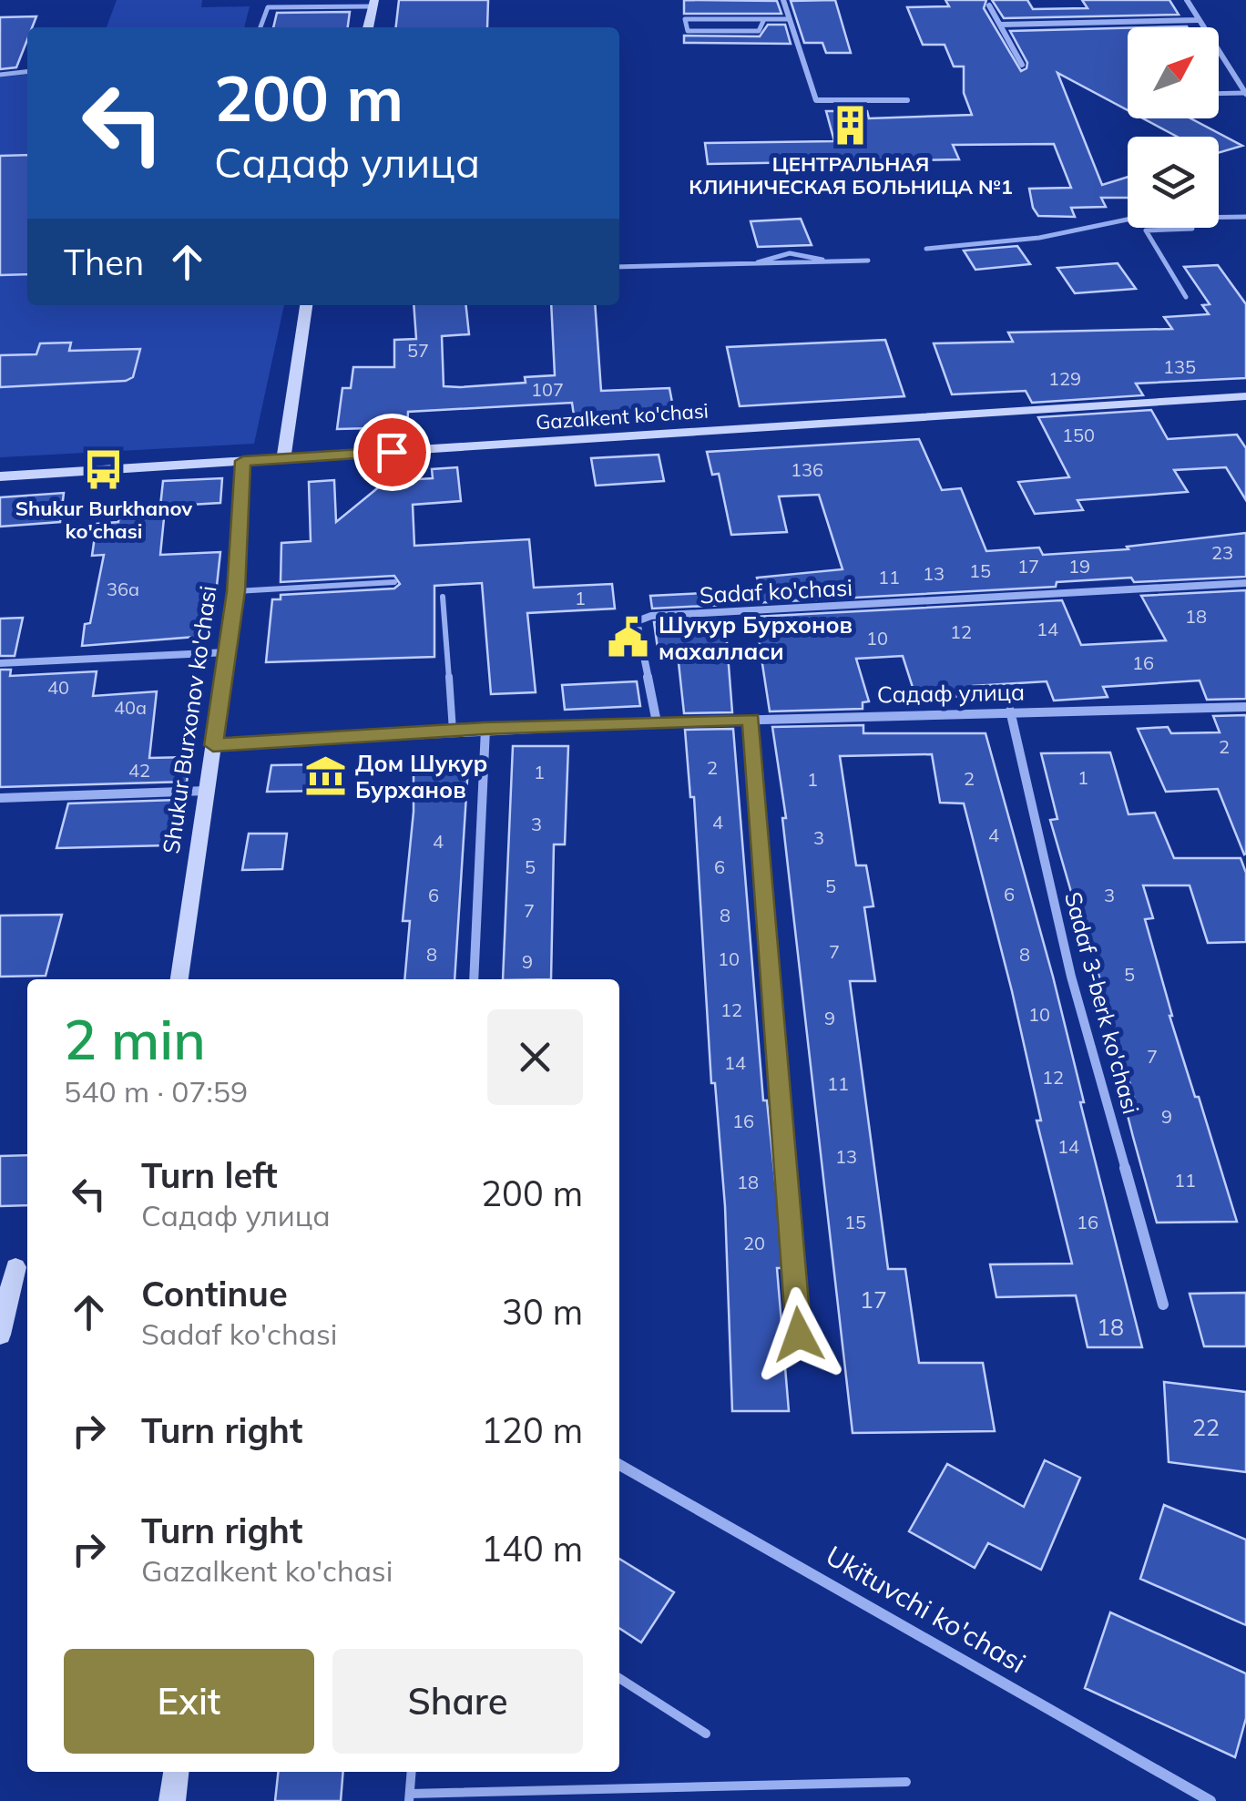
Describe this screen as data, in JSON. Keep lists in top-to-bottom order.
{
  "streets": {
    "street": [
      "Gazalkent ko'chasi",
      "Sadaf ko'chasi",
      "Садаф улица",
      "Shukur Burxonov ko'chasi",
      "Sadaf 3-berk ko'chasi",
      "Ukituvchi ko'chasi"
    ]
  },
  "crossings": [
    ["Gazalkent ko'chasi", "Shukur Burxonov ko'chasi"],
    ["Sadaf ko'chasi", "Садаф улица"],
    ["Садаф улица", "Sadaf 3-berk ko'chasi"]
  ],
  "places": {
    "building": ["ЦЕНТРАЛЬНАЯ КЛИНИЧЕСКАЯ БОЛЬНИЦА №1"],
    "bus stop": ["Shukur Burkhanov ko'chasi"],
    "public building": ["Шукур Бурхонов махалласи"],
    "museum": ["Дом Шукур Бурханов"]
  },
  "house_numbers": [
    "57",
    "135",
    "129",
    "107",
    "150",
    "136",
    "23",
    "17",
    "19",
    "15",
    "13",
    "11",
    "36a",
    "1",
    "18",
    "14",
    "12",
    "10",
    "16",
    "40",
    "40a",
    "2",
    "2",
    "42",
    "1",
    "1",
    "2",
    "1",
    "4",
    "3",
    "4",
    "3",
    "4",
    "5",
    "6",
    "5",
    "6",
    "6",
    "3",
    "7",
    "8",
    "7",
    "8",
    "8",
    "10",
    "9",
    "5",
    "12",
    "10",
    "9",
    "7",
    "14",
    "12",
    "11",
    "9",
    "16",
    "14",
    "13",
    "11",
    "18",
    "15",
    "16",
    "20",
    "17",
    "18",
    "22"
  ],
  "north": "top right",
  "page": {
    "turn": ["200 m", "Садаф улица"],
    "then": "Then",
    "heading": ["2 min", "540 m · 07:59"],
    "list": [
      {
        "name": "Turn left",
        "note": "Садаф улица",
        "value": "200 m"
      },
      {
        "name": "Continue",
        "note": "Sadaf ko'chasi",
        "value": "30 m"
      },
      {
        "name": "Turn right",
        "value": "120 m"
      },
      {
        "name": "Turn right",
        "note": "Gazalkent ko'chasi",
        "value": "140 m"
      }
    ],
    "buttons": ["Exit", "Share"]
  }
}
